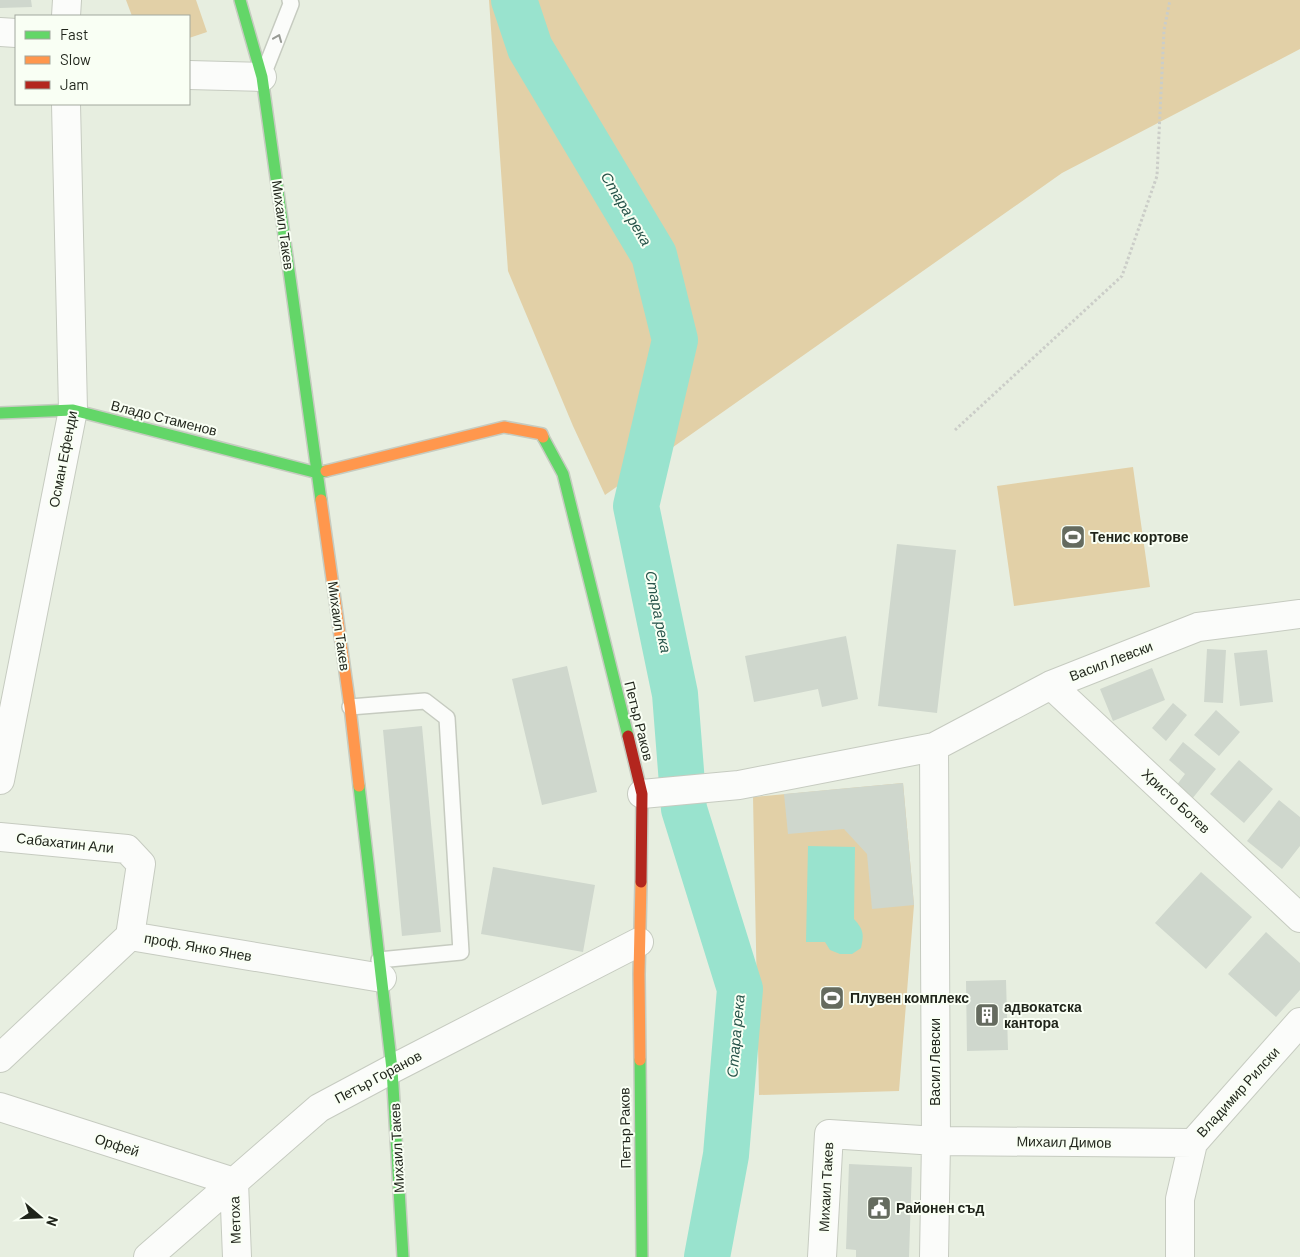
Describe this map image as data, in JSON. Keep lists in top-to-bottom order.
{
  "streets": {
    "street": [
      "Михаил Такев",
      "Владо Стаменов",
      "Осман Ефенди",
      "Васил Левски",
      "Петър Раков",
      "Христо Ботев",
      "Сабахатин Али",
      "проф. Янко Янев",
      "Петър Горанов",
      "Владимир Рилски",
      "Михаил Димов",
      "Орфей",
      "Метоха"
    ]
  },
  "crossings": [
    ["Михаил Такев", "Владо Стаменов"],
    ["Михаил Такев", "Васил Левски"],
    ["Михаил Такев", "Петър Раков"],
    ["Михаил Такев", "проф. Янко Янев"],
    ["Михаил Такев", "Петър Горанов"],
    ["Михаил Такев", "Михаил Димов"],
    ["Владо Стаменов", "Осман Ефенди"],
    ["Владо Стаменов", "Петър Раков"],
    ["Васил Левски", "Петър Раков"],
    ["Васил Левски", "Христо Ботев"],
    ["Васил Левски", "Михаил Димов"],
    ["Петър Раков", "Петър Горанов"],
    ["Сабахатин Али", "проф. Янко Янев"],
    ["Петър Горанов", "Орфей"],
    ["Петър Горанов", "Метоха"],
    ["Владимир Рилски", "Михаил Димов"],
    ["Орфей", "Метоха"]
  ],
  "water": ["Стара река"],
  "places": {
    "sports": ["Тенис кортове", "Плувен комплекс"],
    "building": ["адвокатска кантора"],
    "public building": ["Районен съд"]
  },
  "legend": ["Fast", "Slow", "Jam"],
  "north": "right"
}
